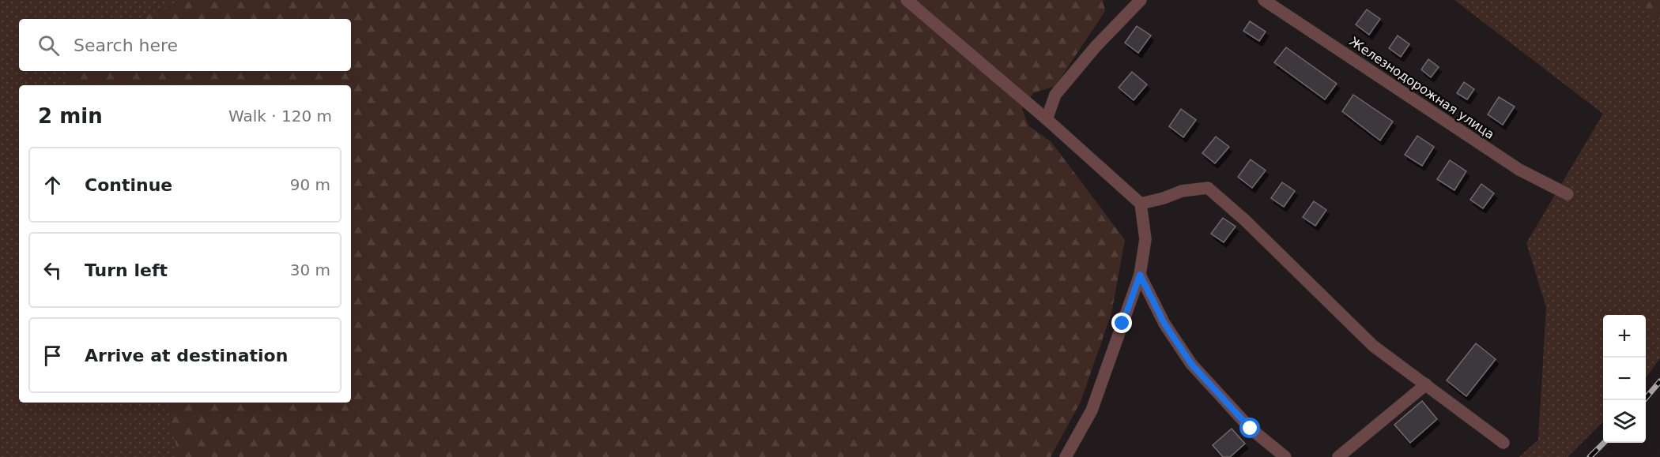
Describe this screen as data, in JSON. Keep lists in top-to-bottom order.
{
  "streets": {
    "street": ["Железнодорожная улица"]
  },
  "page": {
    "search": "Search here",
    "heading": ["2 min", "Walk · 120 m"],
    "list": [
      ["Continue", "90 m"],
      ["Turn left", "30 m"],
      "Arrive at destination"
    ],
    "map_buttons": ["+", "−"]
  }
}
